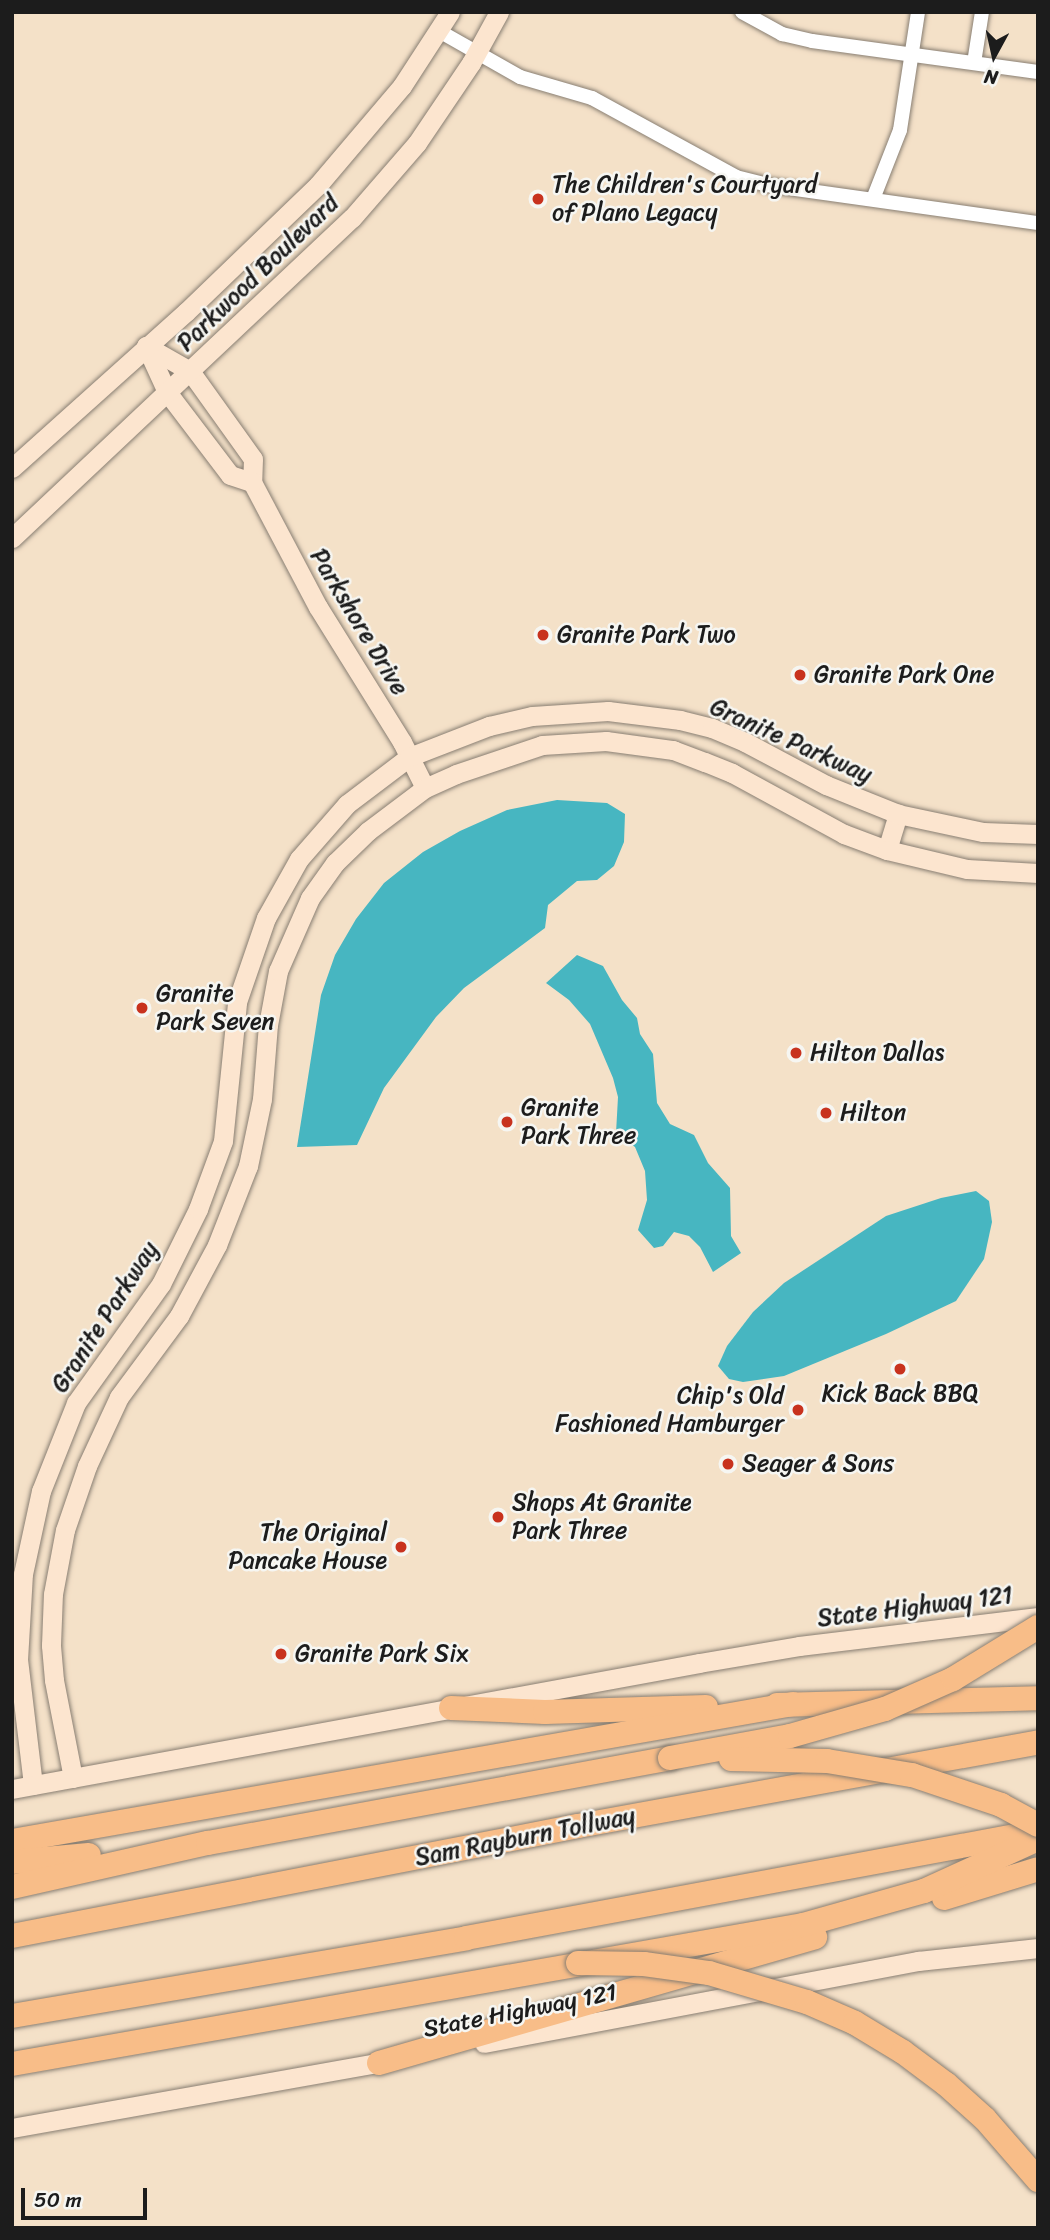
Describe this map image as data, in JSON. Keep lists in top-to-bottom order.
{
  "streets": {
    "highway": ["Sam Rayburn Tollway"],
    "street": [
      "Parkwood Boulevard",
      "Parkshore Drive",
      "Granite Parkway",
      "State Highway 121"
    ]
  },
  "crossings": [
    ["Parkwood Boulevard", "Parkshore Drive"],
    ["Parkshore Drive", "Granite Parkway"],
    ["Granite Parkway", "State Highway 121"]
  ],
  "places": [
    "The Children's Courtyard of Plano Legacy",
    "Granite Park Two",
    "Granite Park One",
    "Granite Park Seven",
    "Hilton Dallas",
    "Hilton",
    "Granite Park Three",
    "Kick Back BBQ",
    "Chip's Old Fashioned Hamburger",
    "Seager & Sons",
    "Shops At Granite Park Three",
    "The Original Pancake House",
    "Granite Park Six"
  ],
  "scale_bar": "50 m",
  "north": "bottom"
}
